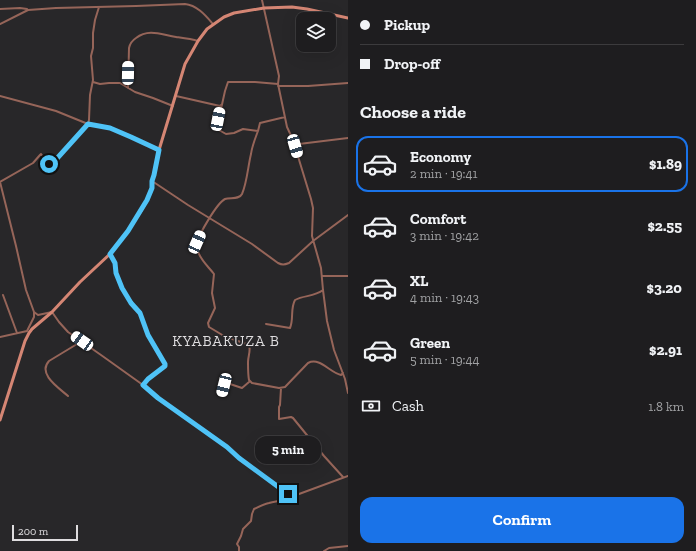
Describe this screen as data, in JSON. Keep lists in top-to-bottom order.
{
  "districts": ["KYABAKUZA B"],
  "scale_bar": "200 m",
  "page": {
    "banner": ["Pickup", "Drop-off"],
    "heading": "Choose a ride",
    "list": [
      {
        "name": "Economy",
        "note": "2 min · 19:41",
        "value": "$1.89"
      },
      {
        "name": "Comfort",
        "note": "3 min · 19:42",
        "value": "$2.55"
      },
      {
        "name": "XL",
        "note": "4 min · 19:43",
        "value": "$3.20"
      },
      {
        "name": "Green",
        "note": "5 min · 19:44",
        "value": "$2.91"
      }
    ],
    "pay": ["Cash", "1.8 km"],
    "bubble": "5 min",
    "buttons": "Confirm",
    "scale": "200 m"
  }
}
